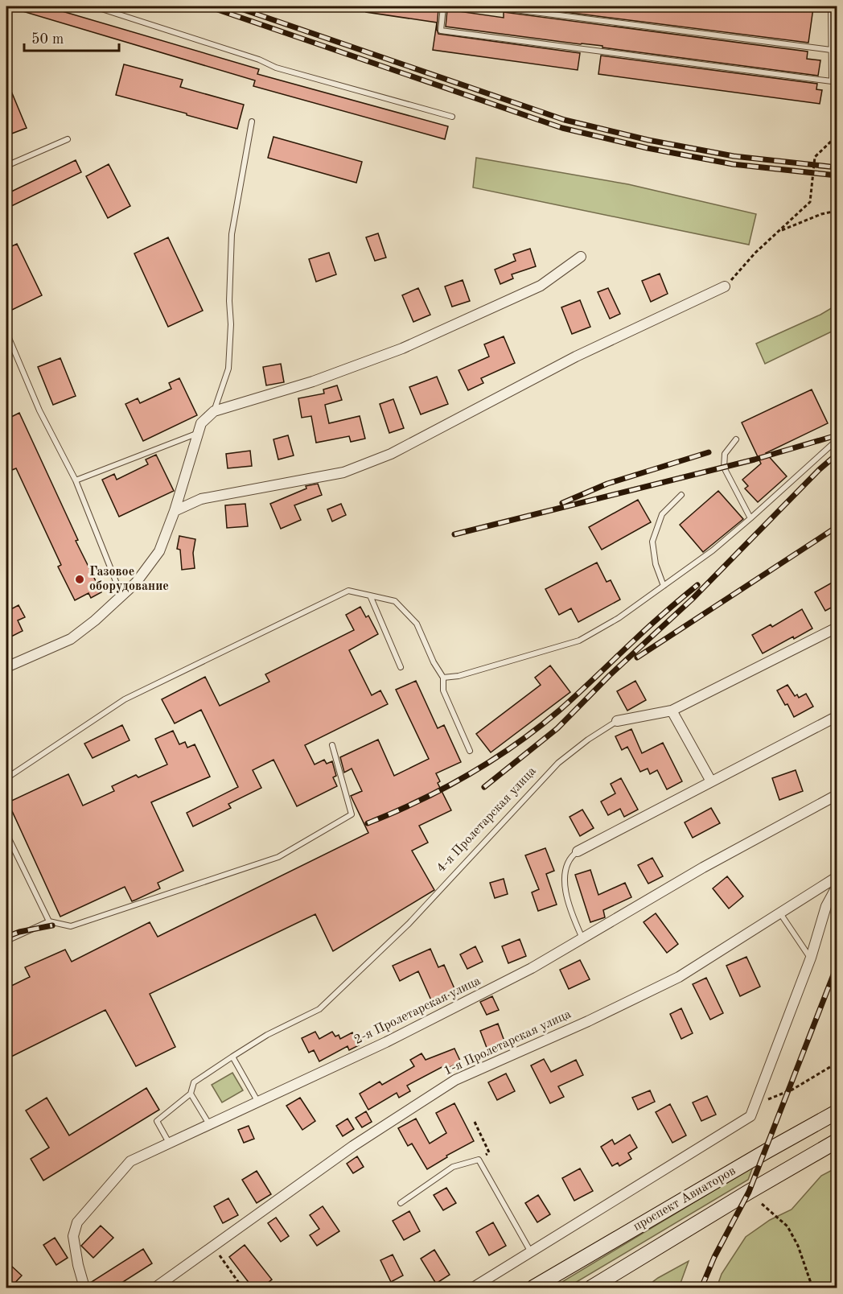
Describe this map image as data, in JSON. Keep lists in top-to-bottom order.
{
  "streets": {
    "main road": ["проспект Авиаторов"],
    "street": ["4-я Пролетарская улица", "2-я Пролетарская улица", "1-я Пролетарская улица"]
  },
  "crossings": [
    ["4-я Пролетарская улица", "2-я Пролетарская улица"]
  ],
  "places": ["Газовое оборудование"],
  "scale_bar": "50 m"
}
